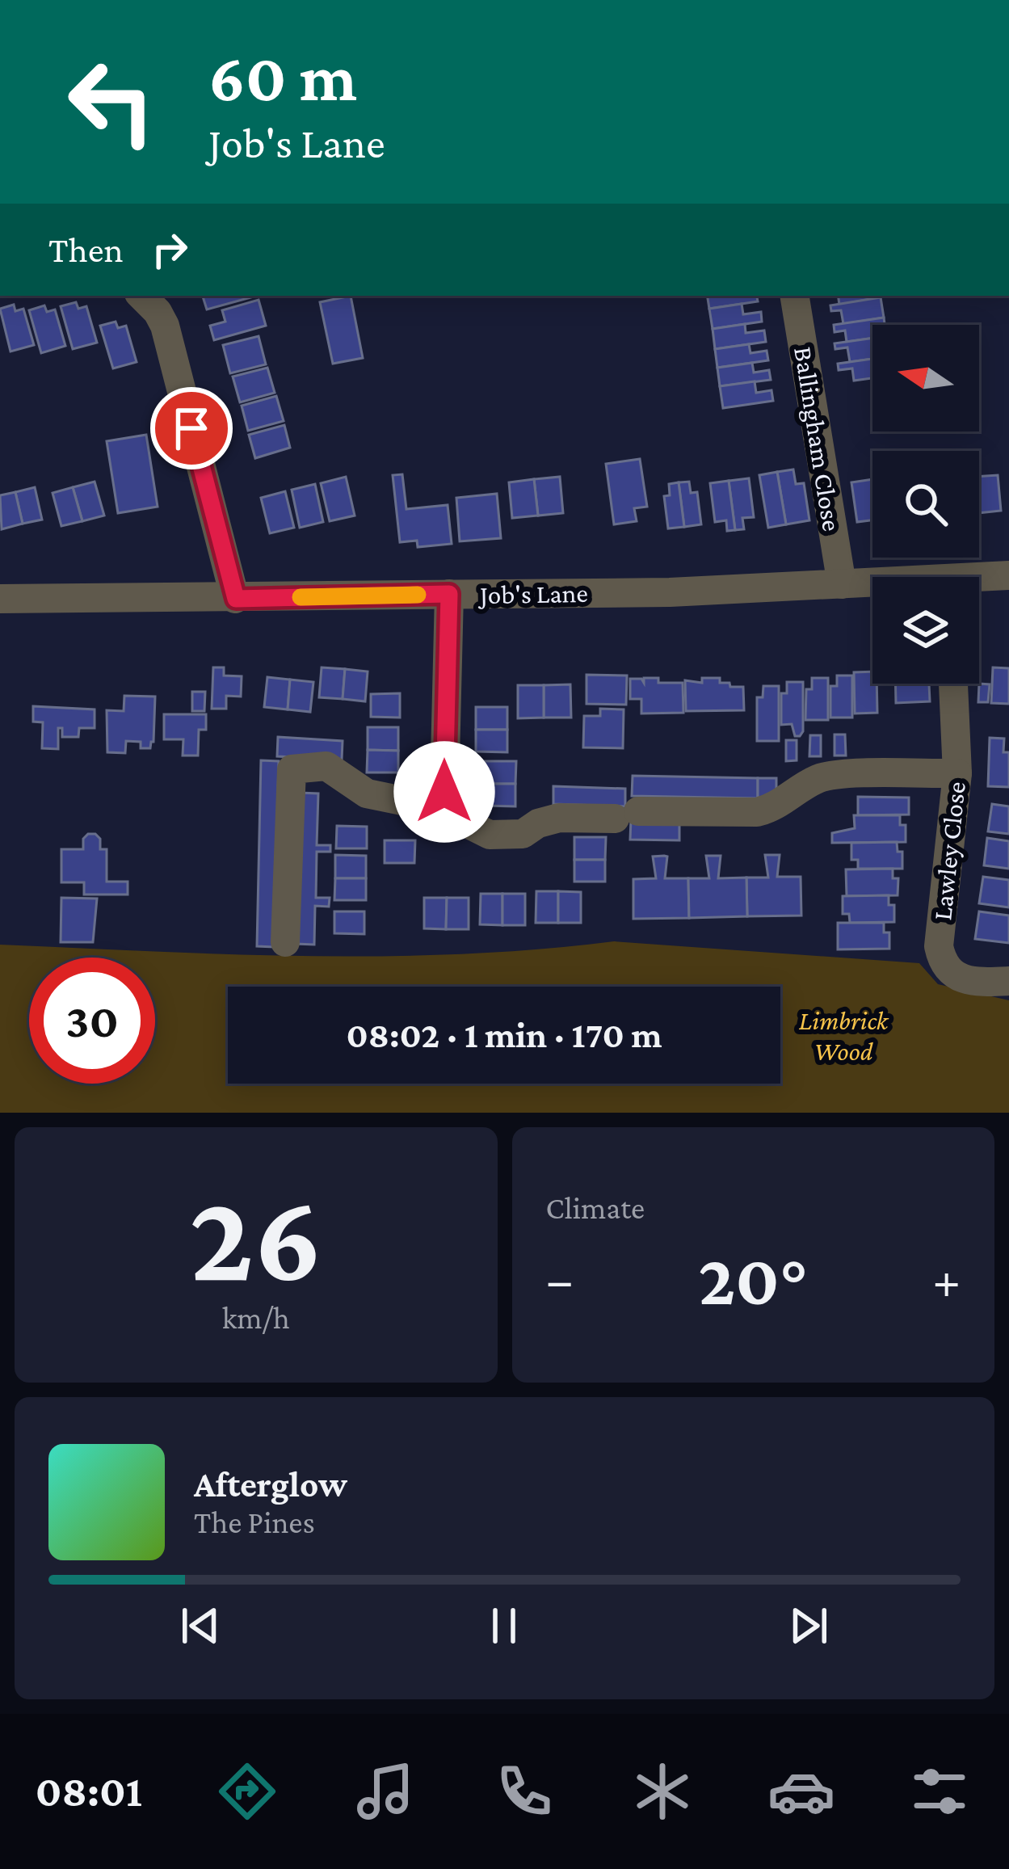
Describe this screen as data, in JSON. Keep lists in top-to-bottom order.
{
  "streets": {
    "street": ["Ballingham Close", "Job's Lane", "Lawley Close"]
  },
  "crossings": [
    ["Ballingham Close", "Job's Lane"]
  ],
  "parks": ["Limbrick Wood"],
  "north": "left",
  "page": {
    "turn": ["60 m", "Job's Lane"],
    "then": "Then",
    "limit": "30",
    "trip": "08:02 · 1 min · 170 m",
    "tile": [
      ["26", "km/h"],
      "Climate"
    ],
    "heat": ["−", "20°", "+"],
    "song": ["Afterglow", "The Pines"],
    "tabs": "08:01"
  }
}
